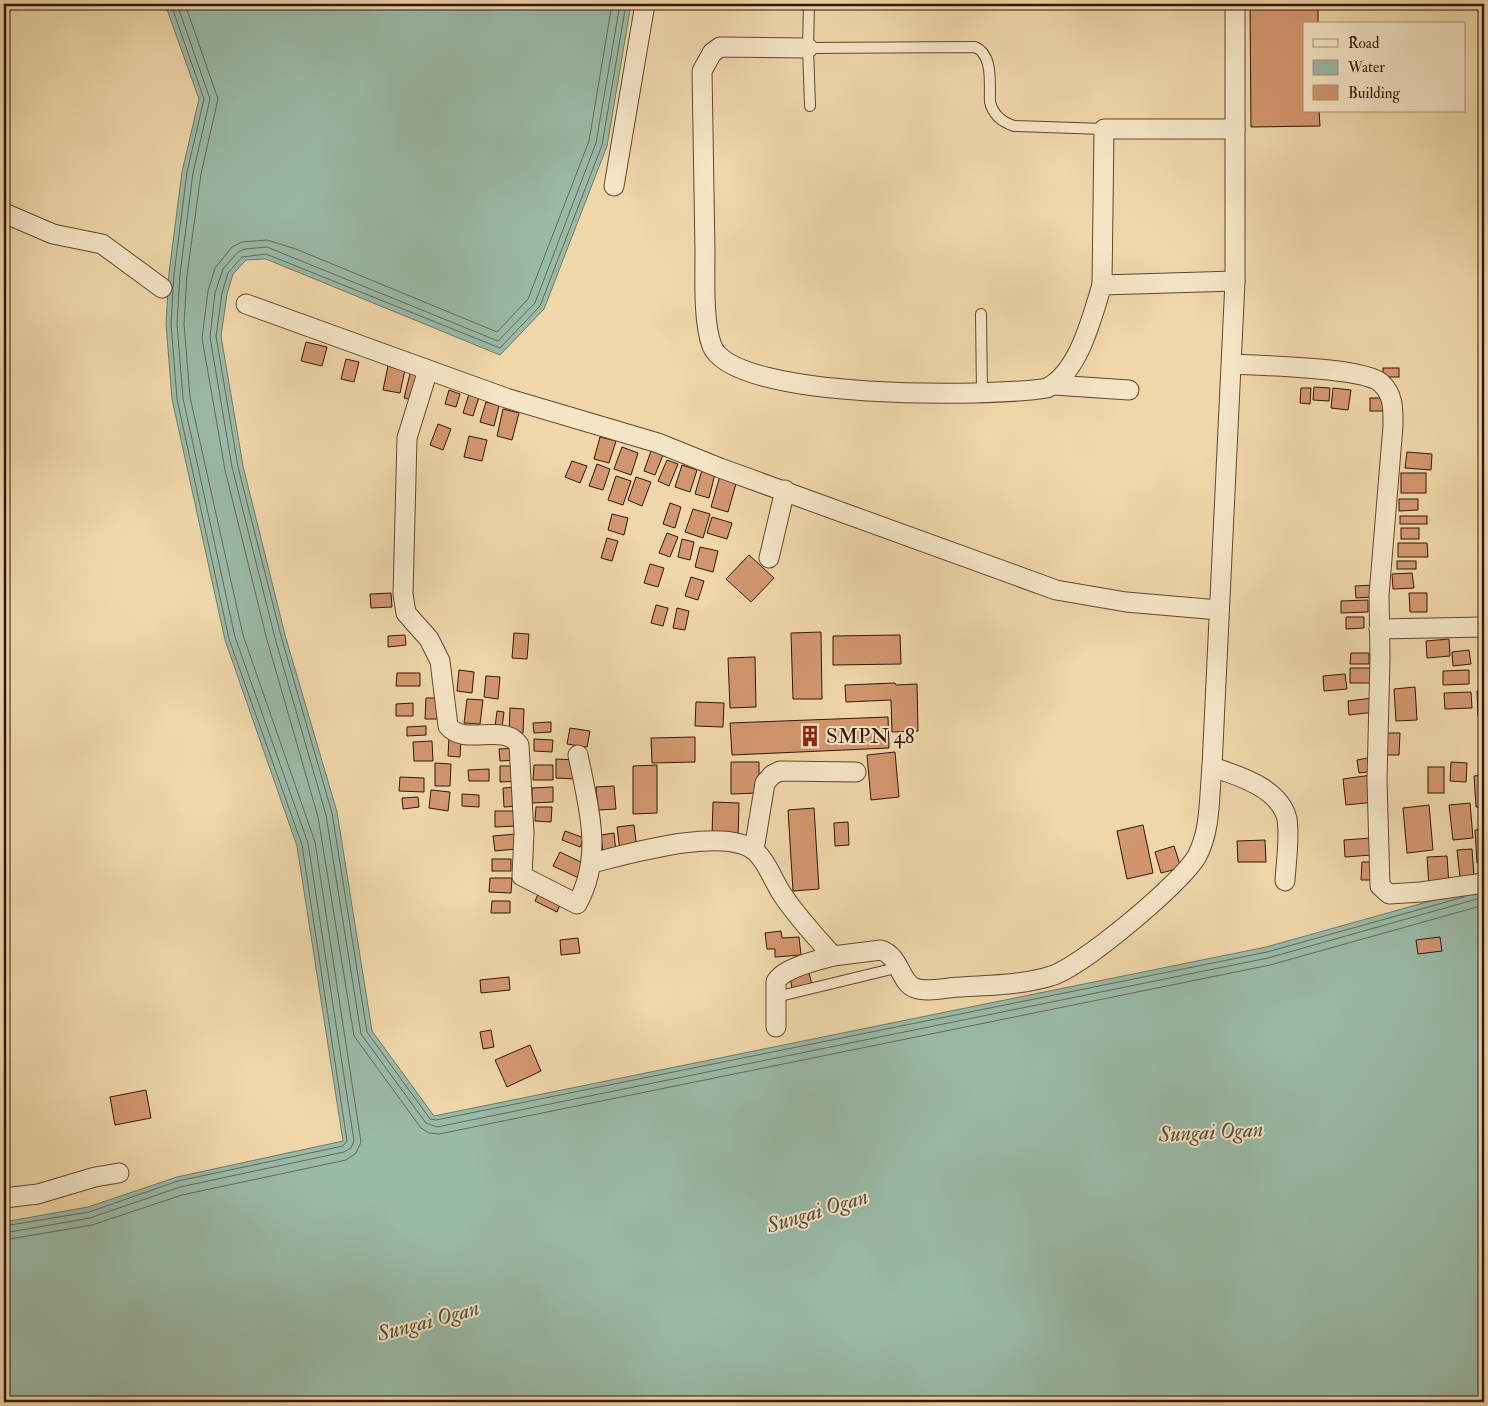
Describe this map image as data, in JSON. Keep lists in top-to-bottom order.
{
  "water": ["Sungai Ogan"],
  "places": {
    "building": ["SMPN 48"]
  },
  "legend": ["Road", "Water", "Building"]
}
